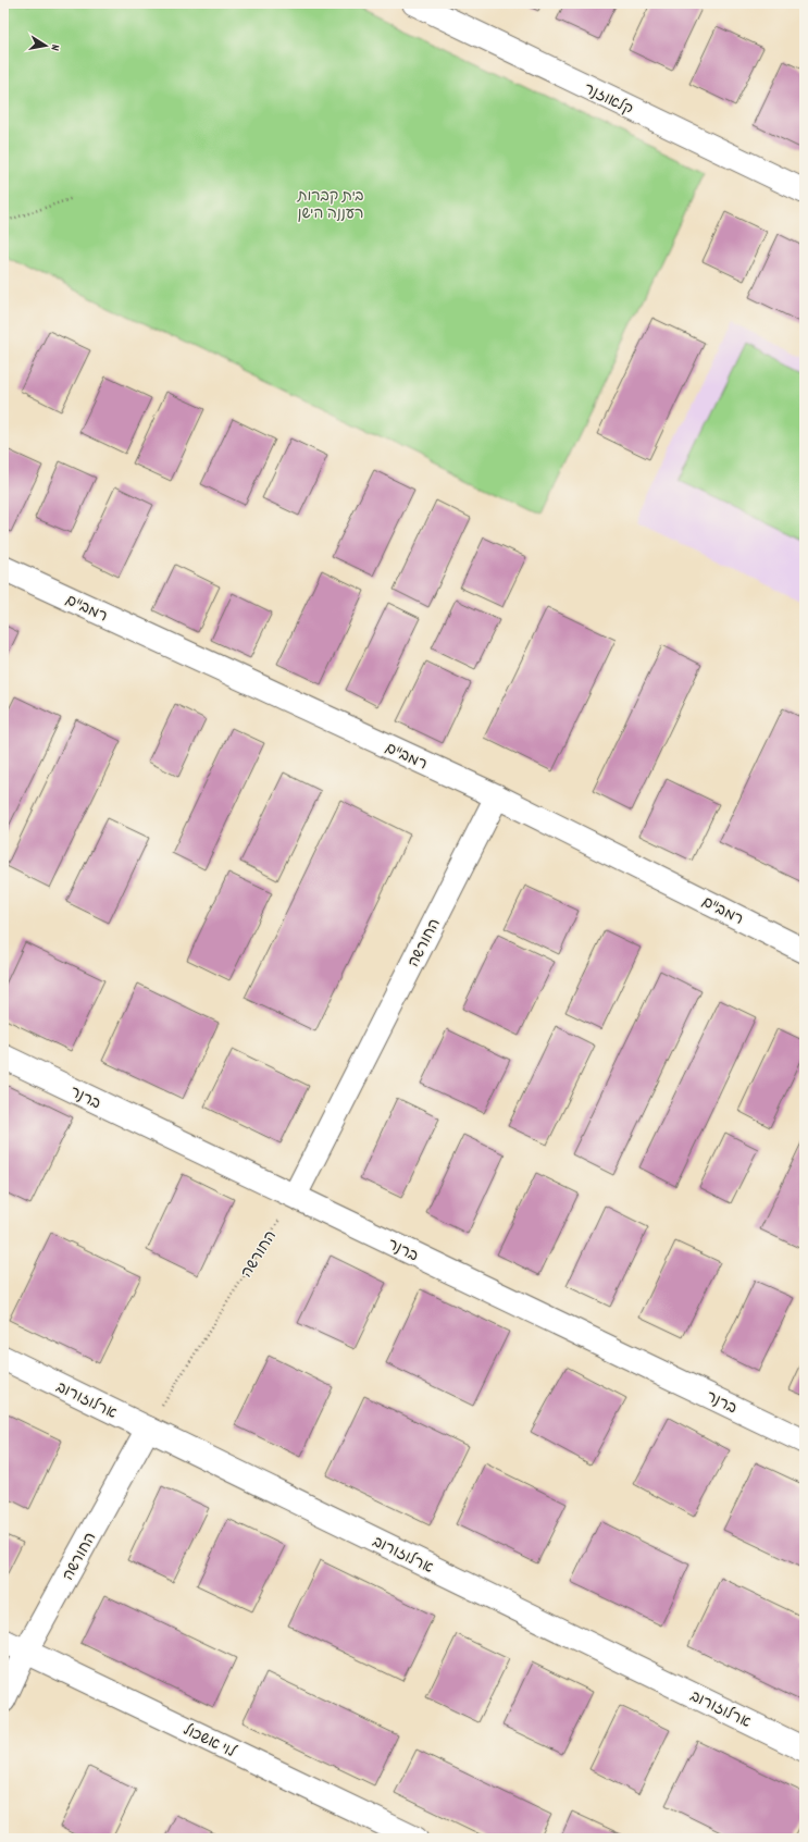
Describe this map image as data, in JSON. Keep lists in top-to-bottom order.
{
  "streets": {
    "street": [
      "קלאוזנר",
      "רמב\"ם",
      "החורשה",
      "ברנר",
      "ארלוזורוב",
      "לוי אשכול"
    ]
  },
  "crossings": [
    ["רמב\"ם", "החורשה"],
    ["החורשה", "ברנר"],
    ["החורשה", "ארלוזורוב"],
    ["החורשה", "לוי אשכול"]
  ],
  "parks": ["בית קברות רעננה הישן"],
  "north": "right"
}
